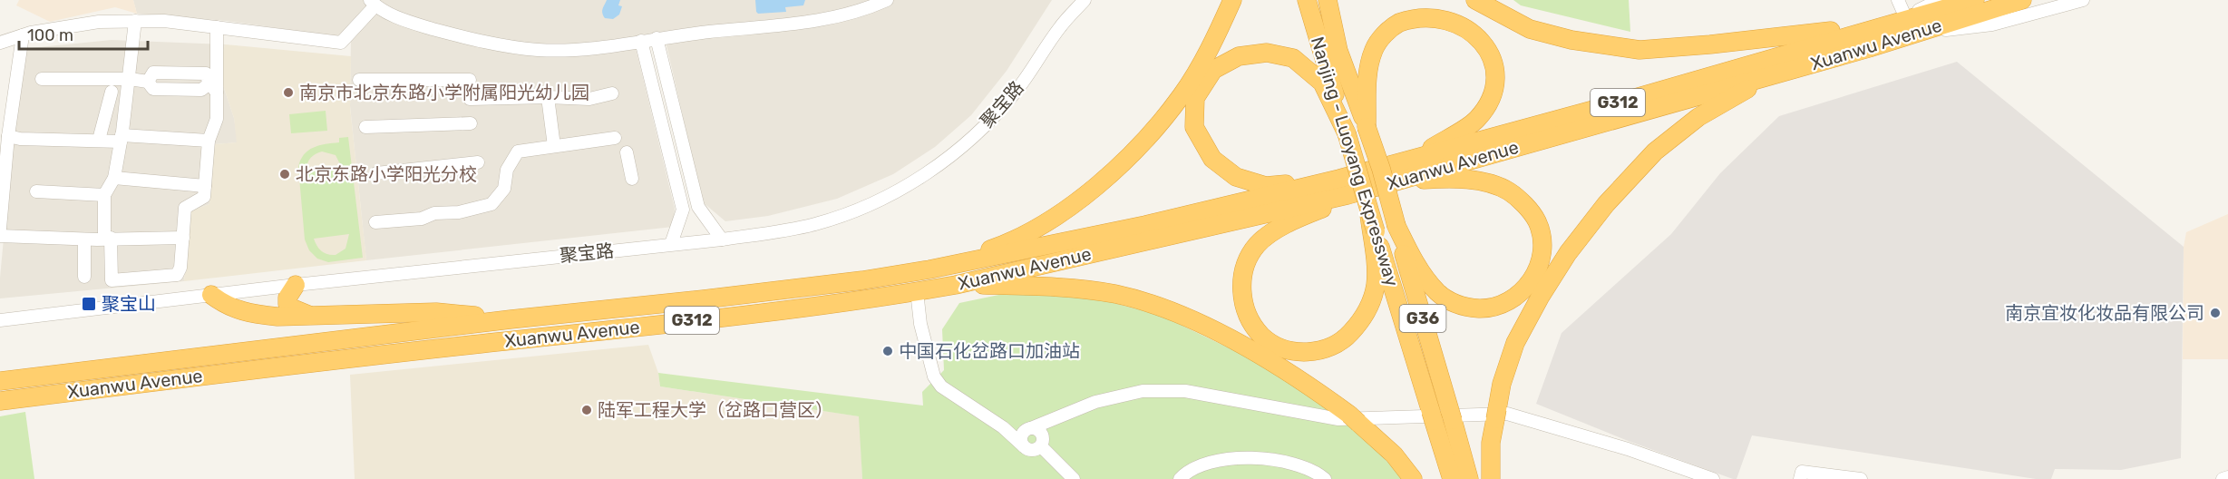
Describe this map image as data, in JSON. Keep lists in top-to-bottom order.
{
  "streets": {
    "highway": [
      "Xuanwu Avenue",
      "G312",
      "Nanjing - Luoyang Expressway",
      "G36"
    ],
    "street": ["聚宝路"]
  },
  "places": {
    "other": [
      "南京市北京东路小学附属阳光幼儿园",
      "北京东路小学阳光分校",
      "南京宜妆化妆品有限公司",
      "中国石化岔路口加油站",
      "陆军工程大学（岔路口营区）"
    ],
    "transit": ["聚宝山"]
  },
  "scale_bar": "100 m"
}
